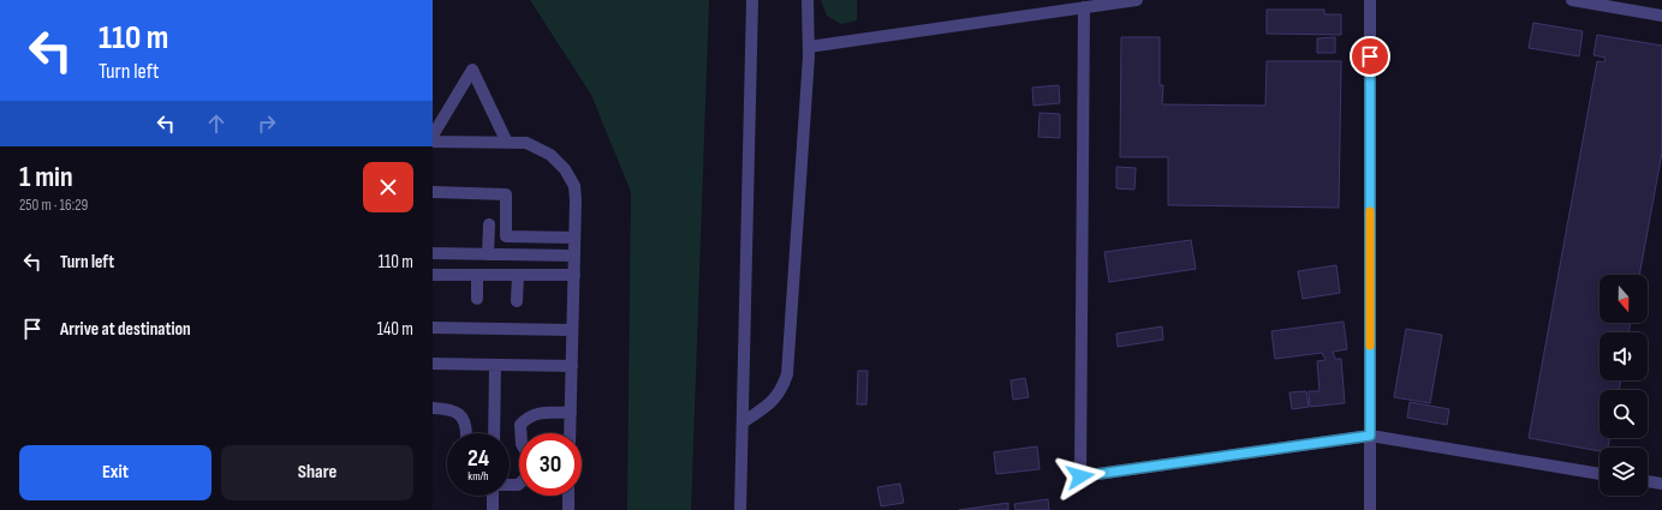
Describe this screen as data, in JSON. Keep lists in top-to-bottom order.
{
  "north": "bottom",
  "page": {
    "turn": ["110 m", "Turn left"],
    "heading": ["1 min", "250 m · 16:29"],
    "list": [
      {
        "name": "Turn left",
        "value": "110 m"
      },
      {
        "name": "Arrive at destination",
        "value": "140 m"
      }
    ],
    "speed": "24 km/h",
    "limit": "30",
    "buttons": ["Exit", "Share"]
  }
}
